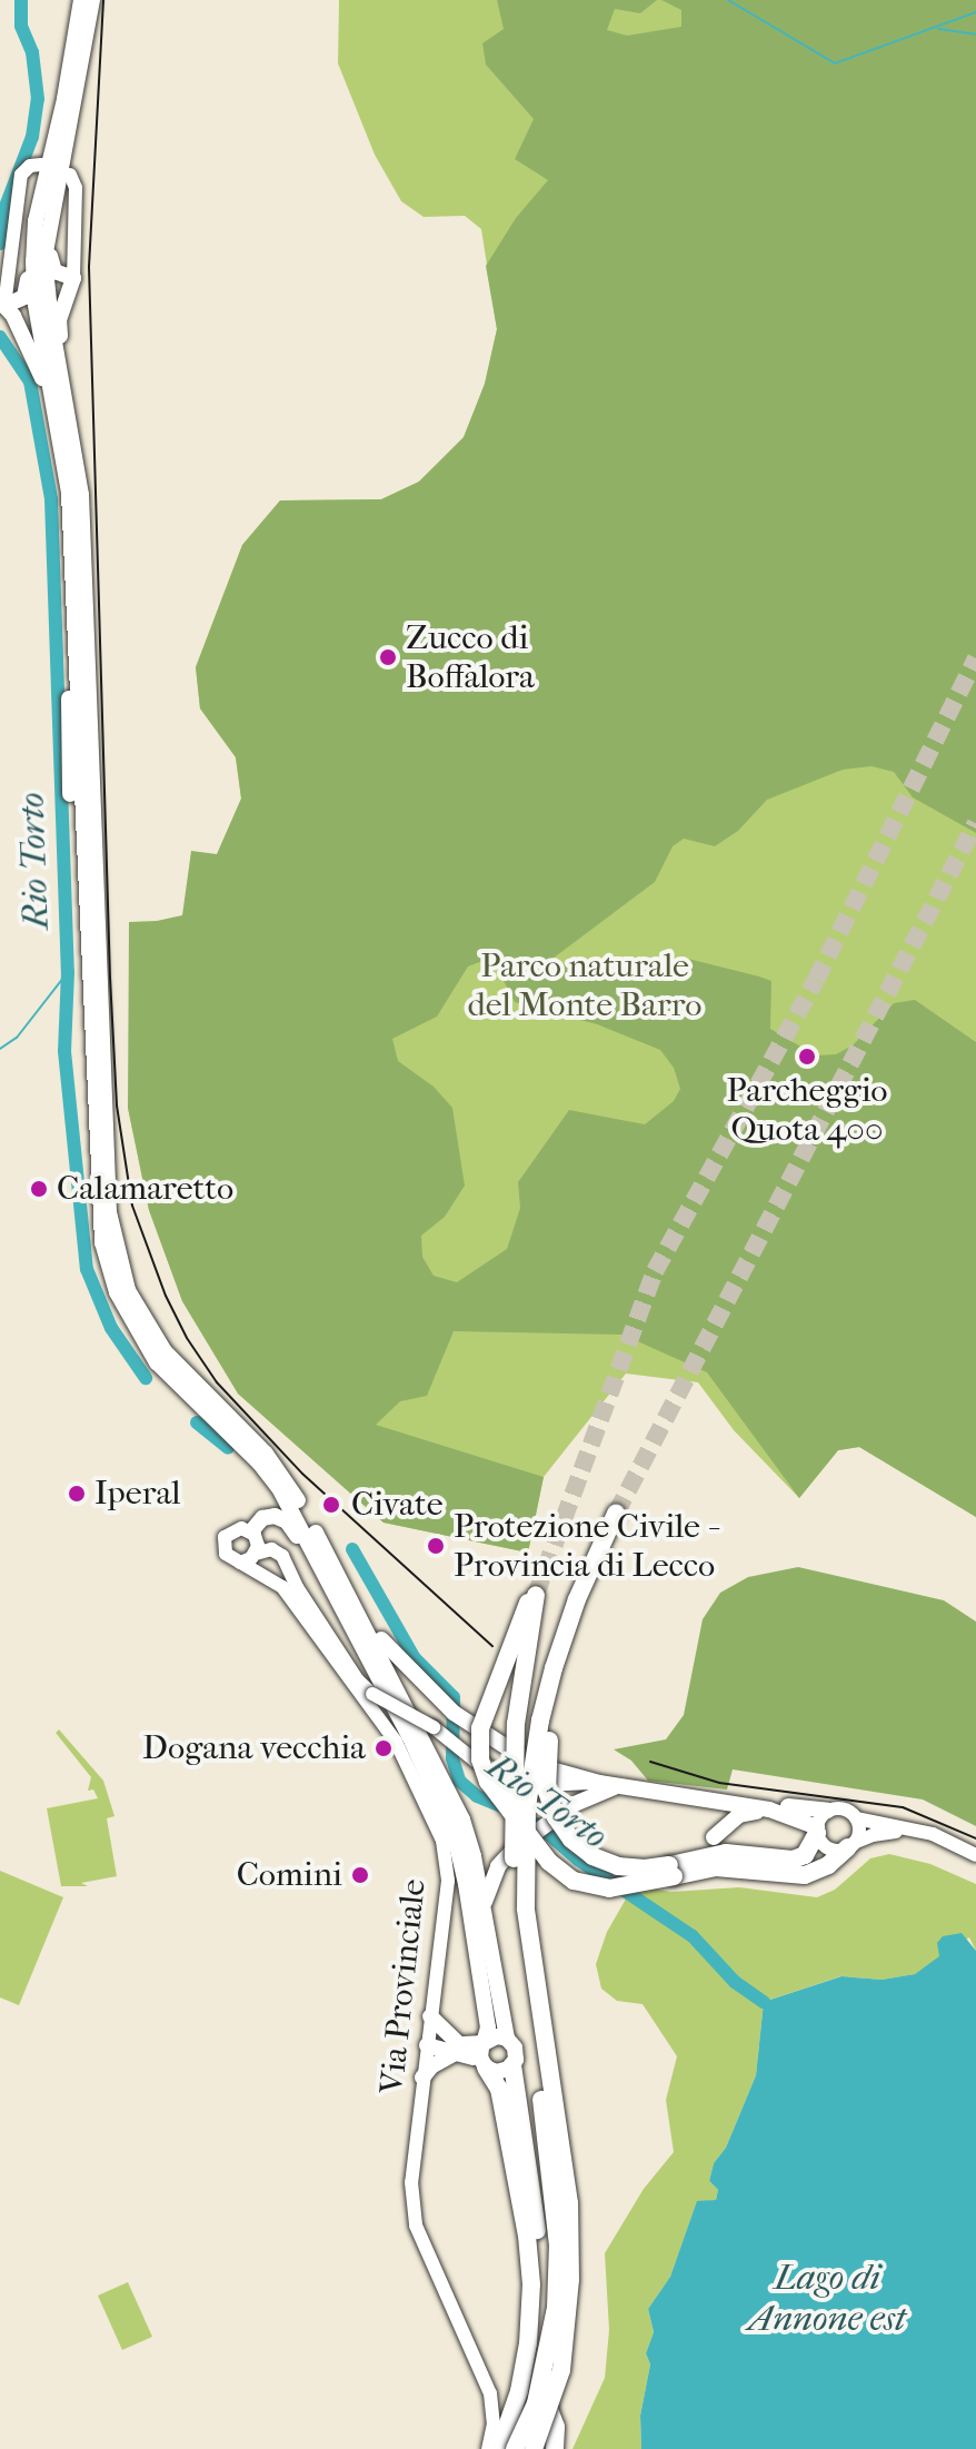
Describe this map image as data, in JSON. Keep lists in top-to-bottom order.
{
  "streets": {
    "street": ["Via Provinciale"]
  },
  "water": ["Rio Torto", "Lago di Annone est"],
  "parks": ["Parco naturale del Monte Barro"],
  "places": [
    "Zucco di Boffalora",
    "Parcheggio Quota 400",
    "Calamaretto",
    "Iperal",
    "Civate",
    "Protezione Civile - Provincia di Lecco",
    "Dogana vecchia",
    "Comini"
  ]
}
